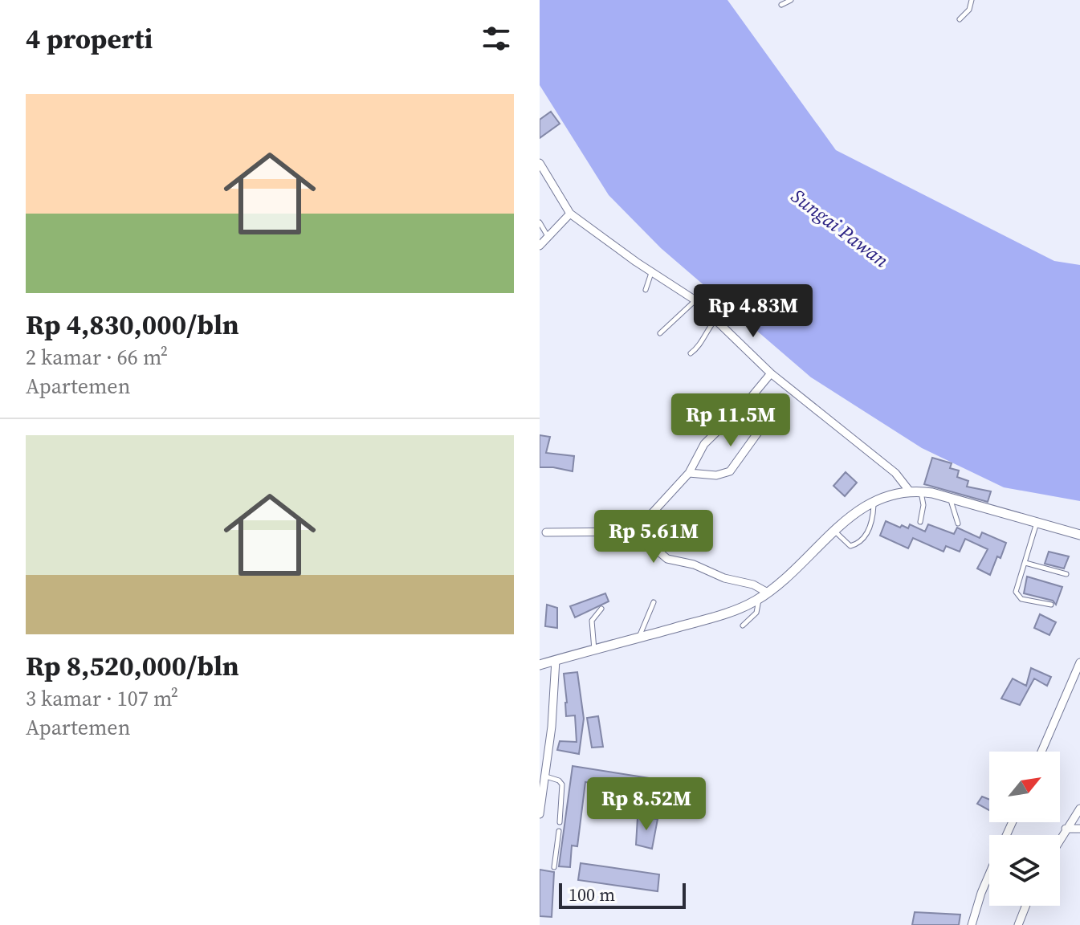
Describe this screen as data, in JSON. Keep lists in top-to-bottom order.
{
  "water": ["Sungai Pawan"],
  "scale_bar": "100 m",
  "north": "top right",
  "page": {
    "heading": "4 properti",
    "list": [
      {
        "name": "Rp 4,830,000/bln",
        "note": "2 kamar · 66 m² · Apartemen"
      },
      {
        "name": "Rp 8,520,000/bln",
        "note": "3 kamar · 107 m² · Apartemen"
      }
    ],
    "price": [
      "Rp 4.83M",
      "Rp 11.5M",
      "Rp 5.61M",
      "Rp 8.52M"
    ],
    "scale": "100 m"
  }
}
